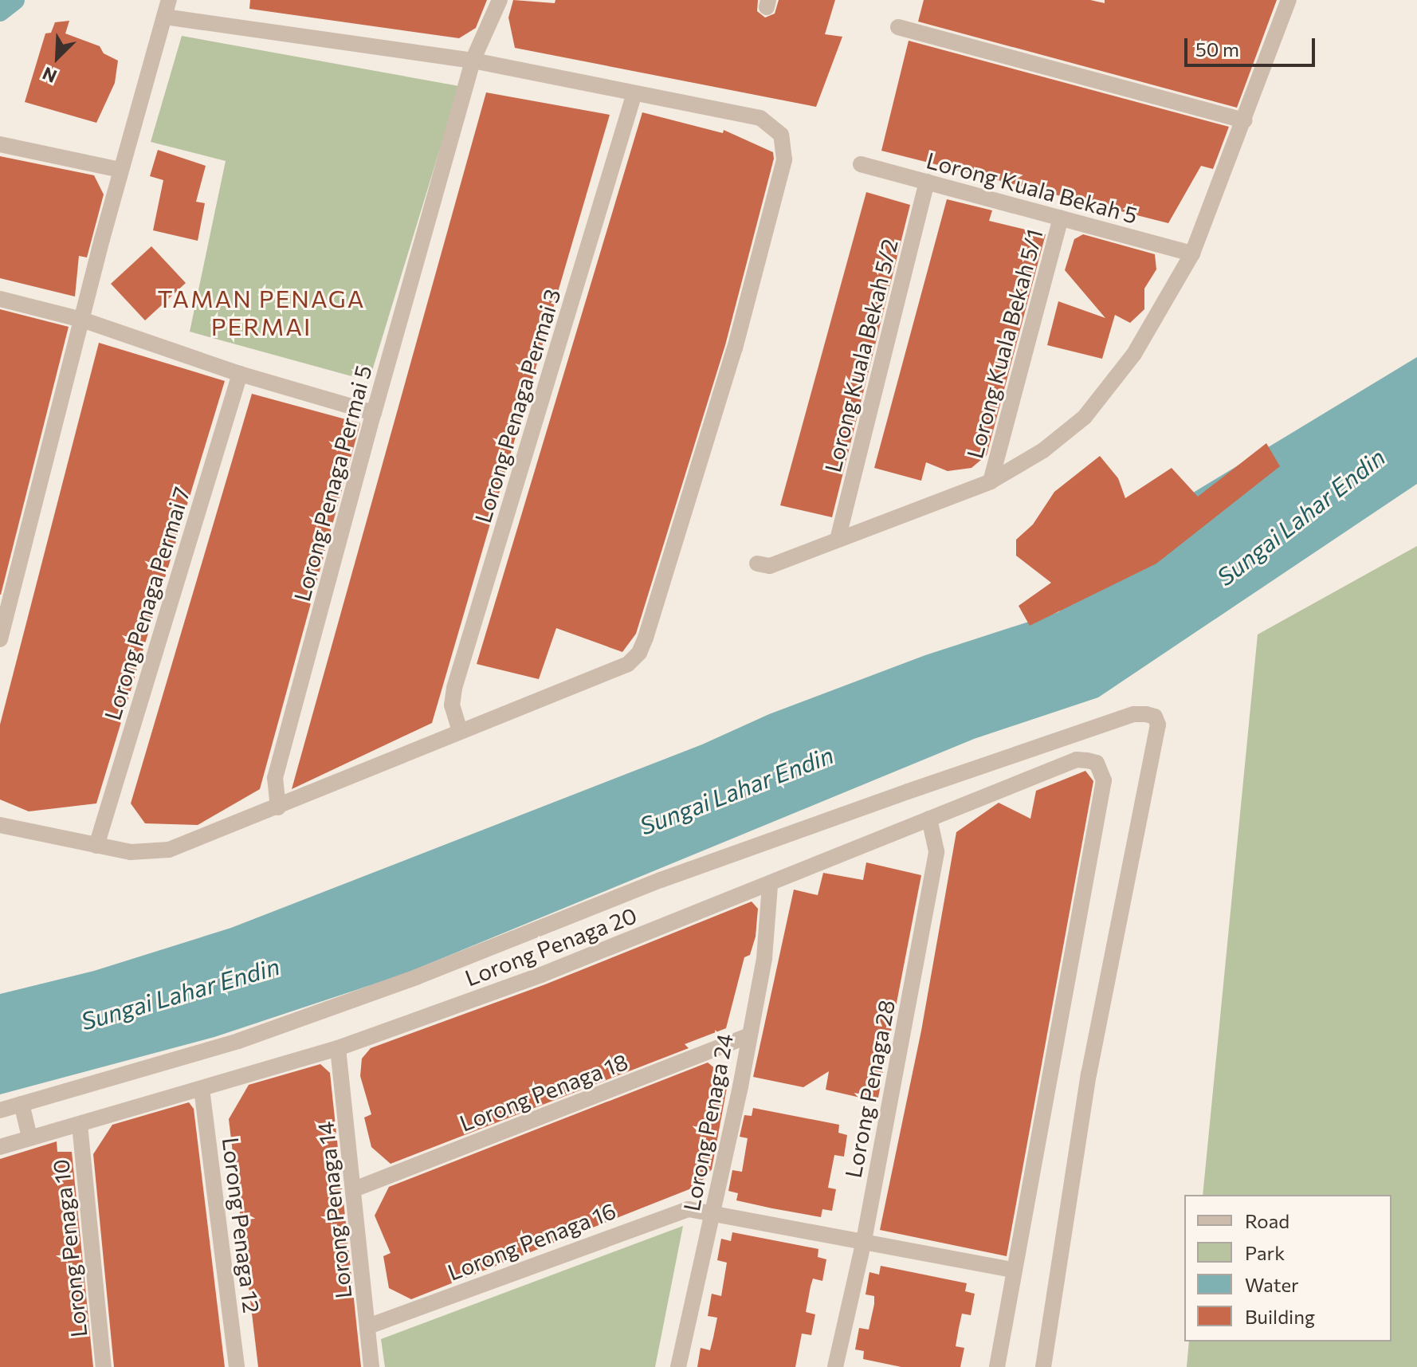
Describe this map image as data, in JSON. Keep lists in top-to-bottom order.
{
  "streets": {
    "street": [
      "Lorong Kuala Bekah 5",
      "Lorong Kuala Bekah 5/1",
      "Lorong Kuala Bekah 5/2",
      "Lorong Penaga Permai 3",
      "Lorong Penaga Permai 5",
      "Lorong Penaga Permai 7",
      "Lorong Penaga 20",
      "Lorong Penaga 28",
      "Lorong Penaga 18",
      "Lorong Penaga 24",
      "Lorong Penaga 14",
      "Lorong Penaga 12",
      "Lorong Penaga 16",
      "Lorong Penaga 10"
    ]
  },
  "crossings": [
    ["Lorong Kuala Bekah 5", "Lorong Kuala Bekah 5/1"],
    ["Lorong Kuala Bekah 5", "Lorong Kuala Bekah 5/2"],
    ["Lorong Penaga 20", "Lorong Penaga 28"],
    ["Lorong Penaga 20", "Lorong Penaga 24"],
    ["Lorong Penaga 20", "Lorong Penaga 14"],
    ["Lorong Penaga 20", "Lorong Penaga 12"],
    ["Lorong Penaga 20", "Lorong Penaga 16"],
    ["Lorong Penaga 20", "Lorong Penaga 10"],
    ["Lorong Penaga 28", "Lorong Penaga 16"],
    ["Lorong Penaga 18", "Lorong Penaga 24"],
    ["Lorong Penaga 18", "Lorong Penaga 14"],
    ["Lorong Penaga 24", "Lorong Penaga 16"],
    ["Lorong Penaga 14", "Lorong Penaga 16"]
  ],
  "districts": ["TAMAN PENAGA PERMAI"],
  "water": ["Sungai Lahar Endin"],
  "legend": [
    "Road",
    "Park",
    "Water",
    "Building"
  ],
  "scale_bar": "50 m",
  "north": "bottom left"
}
